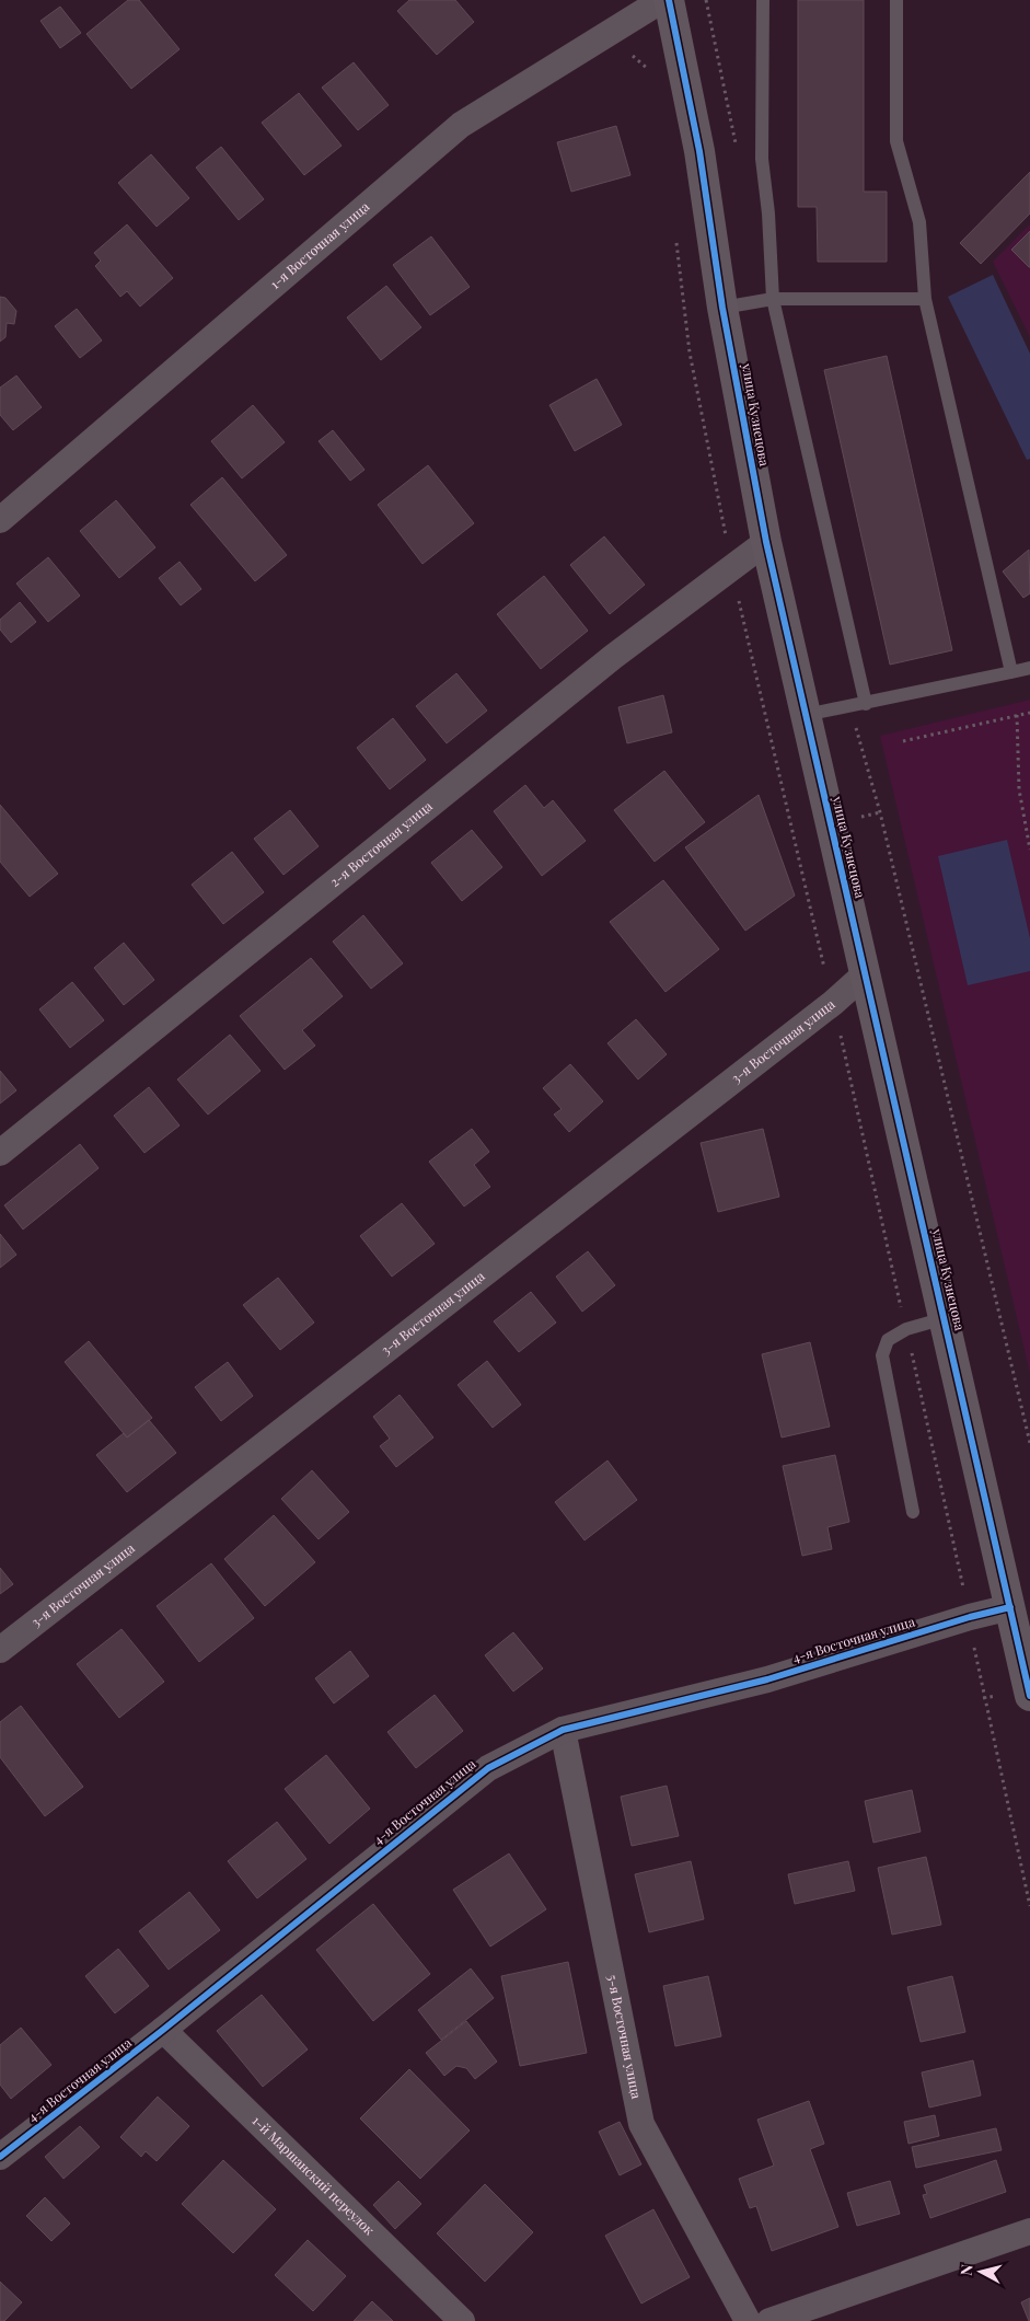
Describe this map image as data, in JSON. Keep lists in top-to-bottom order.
{
  "streets": {
    "street": [
      "1-я Восточная улица",
      "улица Кузнецова",
      "2-я Восточная улица",
      "3-я Восточная улица",
      "4-я Восточная улица",
      "5-я Восточная улица",
      "1-й Маршанский переулок"
    ]
  },
  "crossings": [
    ["улица Кузнецова", "2-я Восточная улица"],
    ["улица Кузнецова", "3-я Восточная улица"],
    ["улица Кузнецова", "4-я Восточная улица"],
    ["4-я Восточная улица", "5-я Восточная улица"],
    ["4-я Восточная улица", "1-й Маршанский переулок"]
  ],
  "north": "left"
}
